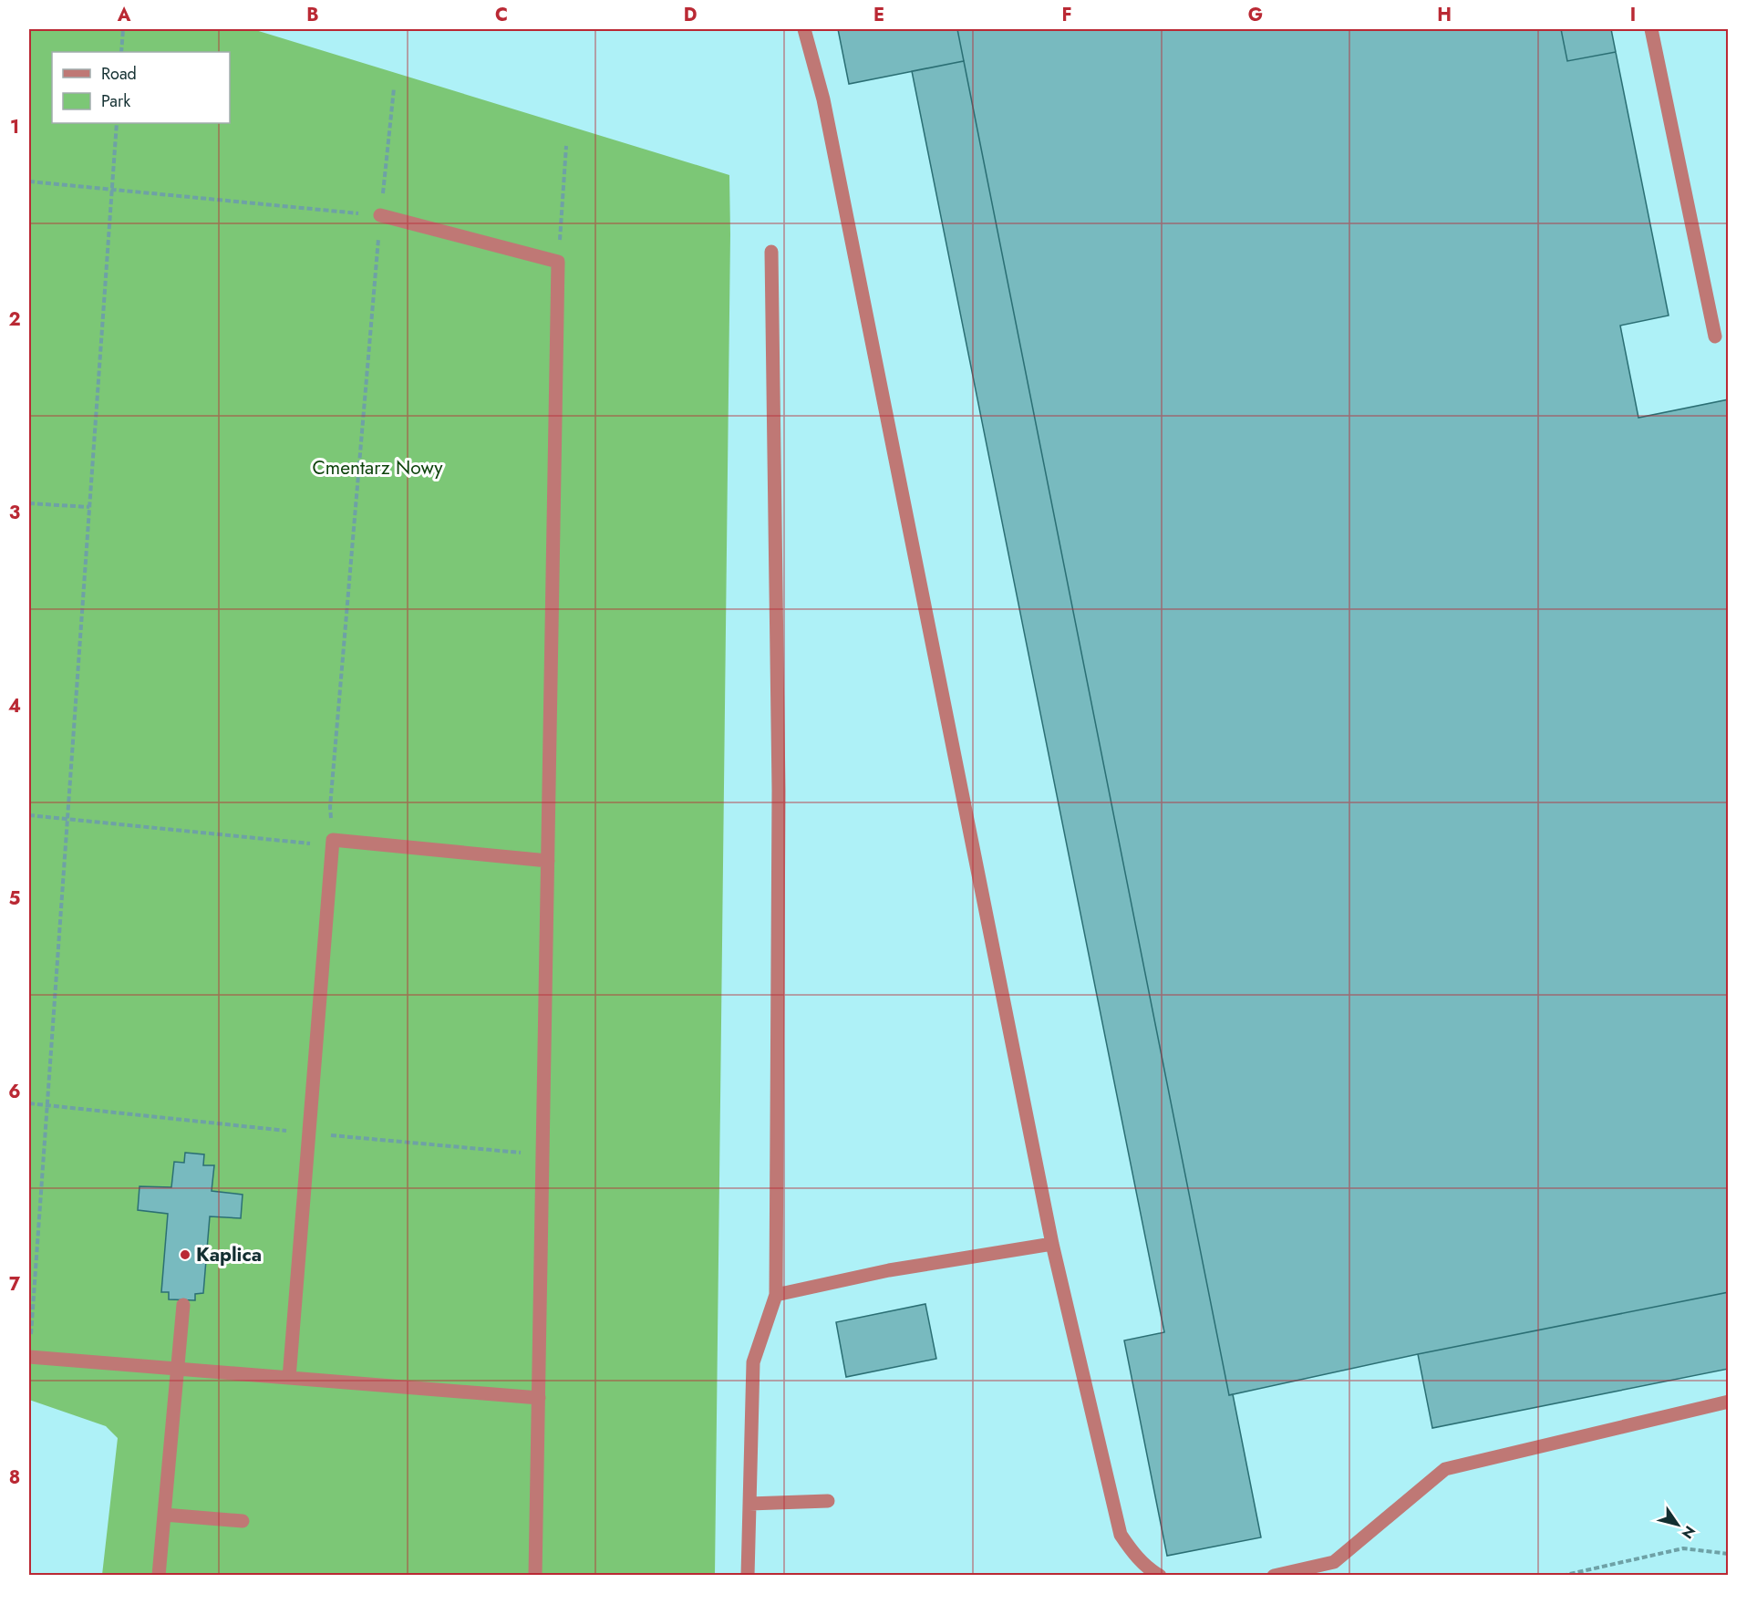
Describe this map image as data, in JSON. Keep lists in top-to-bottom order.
{
  "parks": ["Cmentarz Nowy"],
  "places": ["Kaplica"],
  "legend": ["Road", "Park"],
  "north": "bottom right",
  "grid": {
    "columns": [
      "A",
      "B",
      "C",
      "D",
      "E",
      "F",
      "G",
      "H",
      "I"
    ],
    "rows": [
      "1",
      "2",
      "3",
      "4",
      "5",
      "6",
      "7",
      "8"
    ]
  }
}
